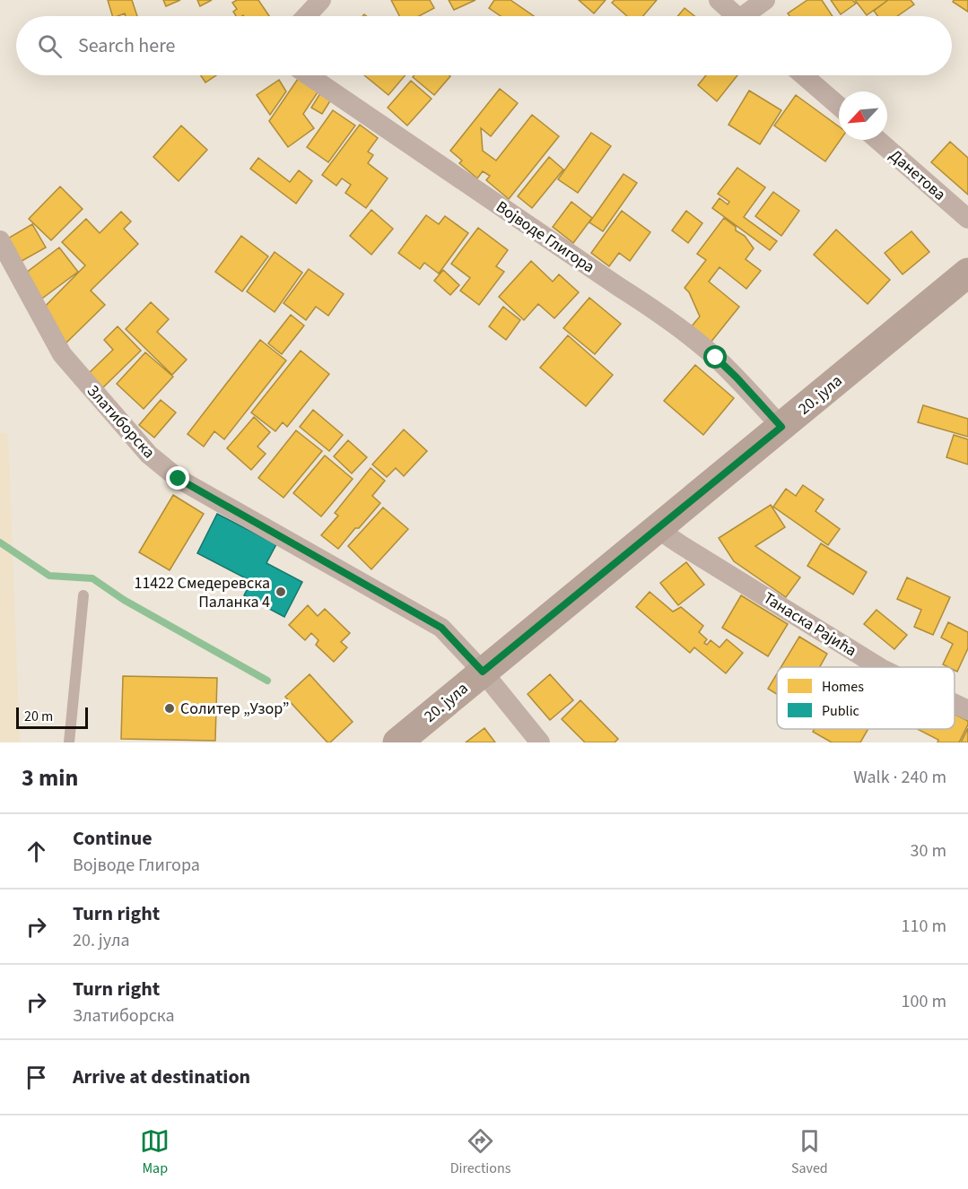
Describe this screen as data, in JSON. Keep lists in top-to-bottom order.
{
  "streets": {
    "main road": ["20. јула"],
    "street": [
      "Данетова",
      "Војводе Глигора",
      "Златиборска",
      "Танаска Рајића"
    ]
  },
  "crossings": [
    ["Војводе Глигора", "20. јула"],
    ["20. јула", "Златиборска"],
    ["20. јула", "Танаска Рајића"]
  ],
  "places": ["11422 Смедеревска Паланка 4", "Солитер „Узор”"],
  "legend": ["Homes", "Public"],
  "scale_bar": "20 m",
  "north": "bottom left",
  "page": {
    "search": "Search here",
    "scale": "20 m",
    "heading": ["3 min", "Walk · 240 m"],
    "list": [
      ["Continue", "Војводе Глигора", "30 m"],
      ["Turn right", "20. јула", "110 m"],
      ["Turn right", "Златиборска", "100 m"],
      "Arrive at destination"
    ],
    "nav": ["Map", "Directions", "Saved"]
  }
}
